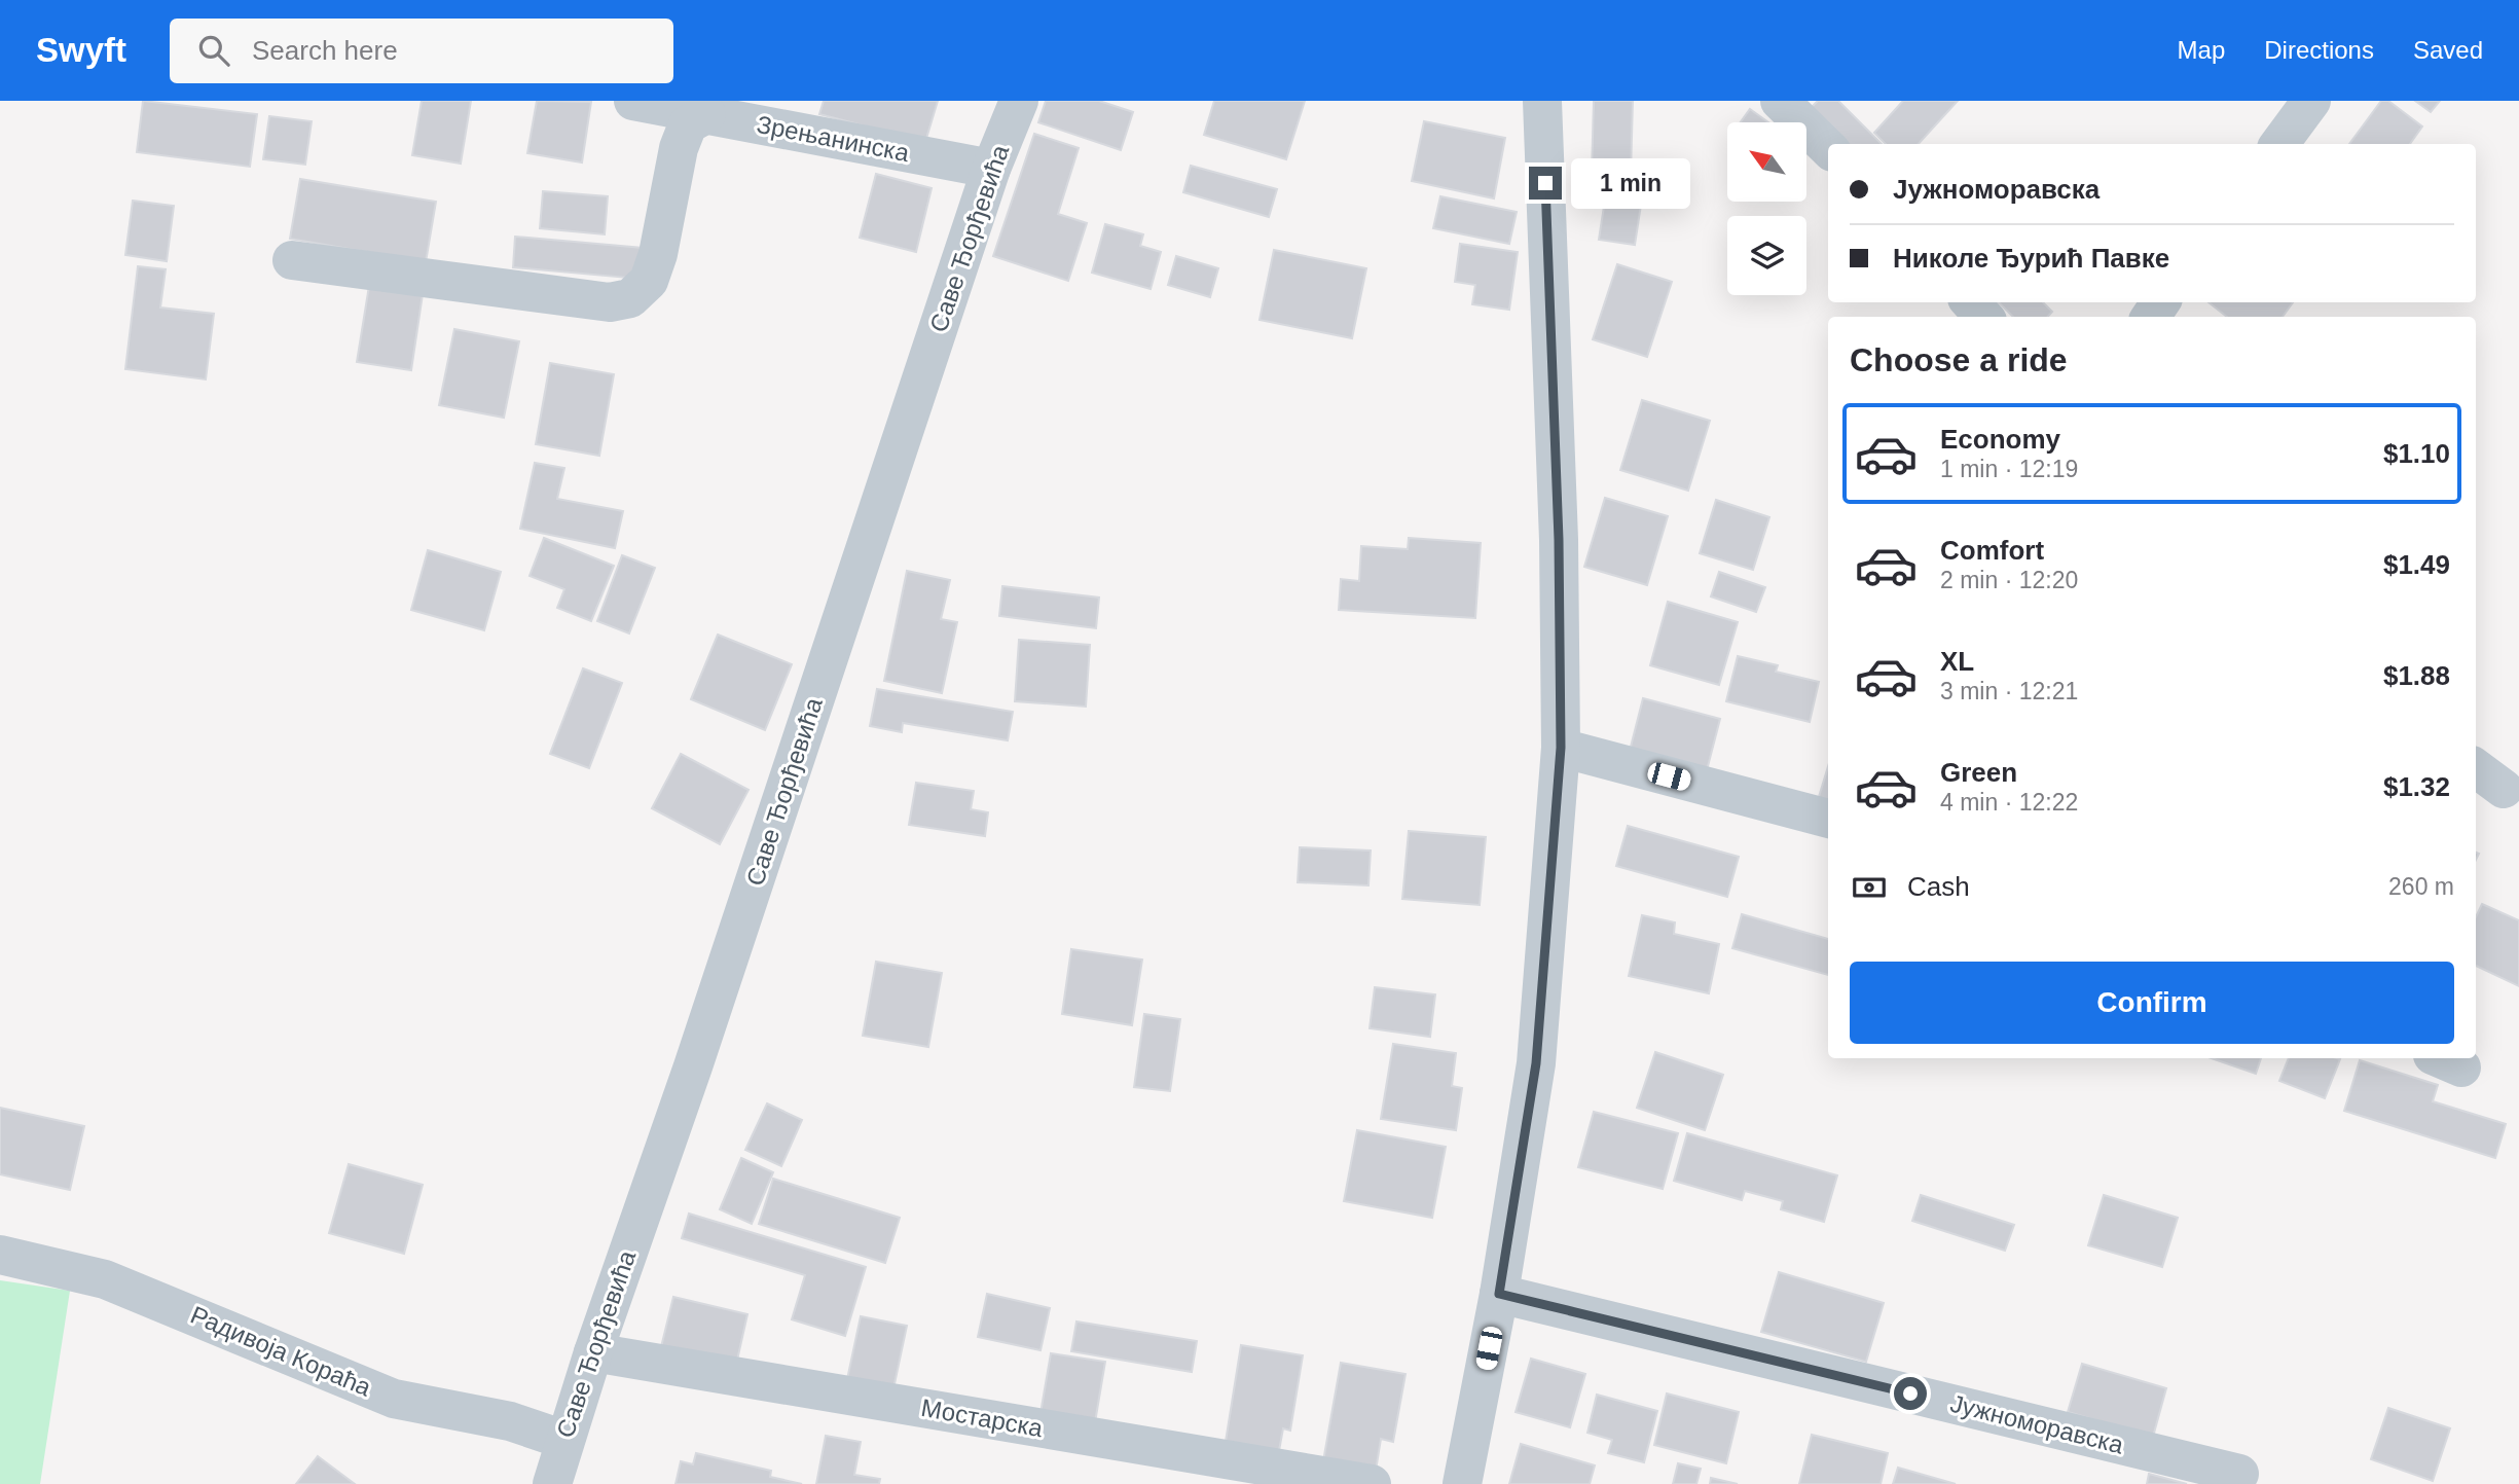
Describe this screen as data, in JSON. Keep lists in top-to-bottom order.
{
  "streets": {
    "street": [
      "Зрењанинска",
      "Саве Ђорђевића",
      "Радивоја Кораћа",
      "Мостарска",
      "Јужноморавска"
    ]
  },
  "crossings": [
    ["Зрењанинска", "Саве Ђорђевића"],
    ["Саве Ђорђевића", "Радивоја Кораћа"],
    ["Саве Ђорђевића", "Мостарска"]
  ],
  "north": "top left",
  "page": {
    "header": "Swyft",
    "search": "Search here",
    "nav": ["Map", "Directions", "Saved"],
    "banner": ["Јужноморавска", "Николе Ђурић Павке"],
    "bubble": "1 min",
    "heading": "Choose a ride",
    "list": [
      {
        "name": "Economy",
        "note": "1 min · 12:19",
        "value": "$1.10"
      },
      {
        "name": "Comfort",
        "note": "2 min · 12:20",
        "value": "$1.49"
      },
      {
        "name": "XL",
        "note": "3 min · 12:21",
        "value": "$1.88"
      },
      {
        "name": "Green",
        "note": "4 min · 12:22",
        "value": "$1.32"
      }
    ],
    "pay": ["Cash", "260 m"],
    "buttons": "Confirm"
  }
}
